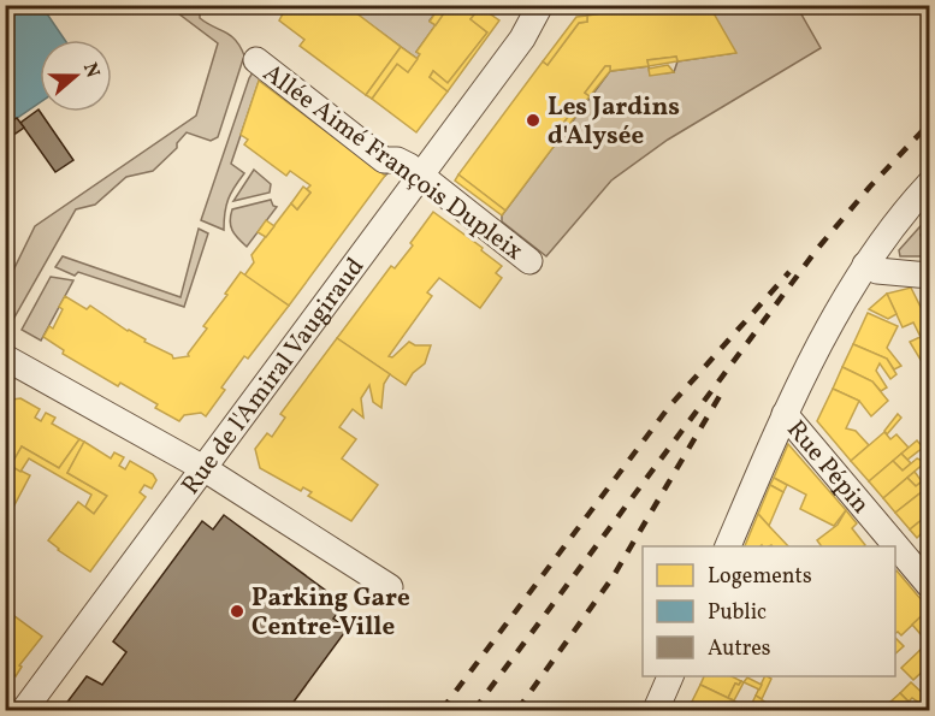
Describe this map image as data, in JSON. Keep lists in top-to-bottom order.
{
  "streets": {
    "street": ["Allée Aimé François Dupleix", "Rue de l'Amiral Vaugiraud", "Rue Pépin"]
  },
  "crossings": [
    ["Allée Aimé François Dupleix", "Rue de l'Amiral Vaugiraud"]
  ],
  "places": ["Les Jardins d'Alysée", "Parking Gare Centre-Ville"],
  "legend": ["Logements", "Public", "Autres"],
  "north": "right"
}
